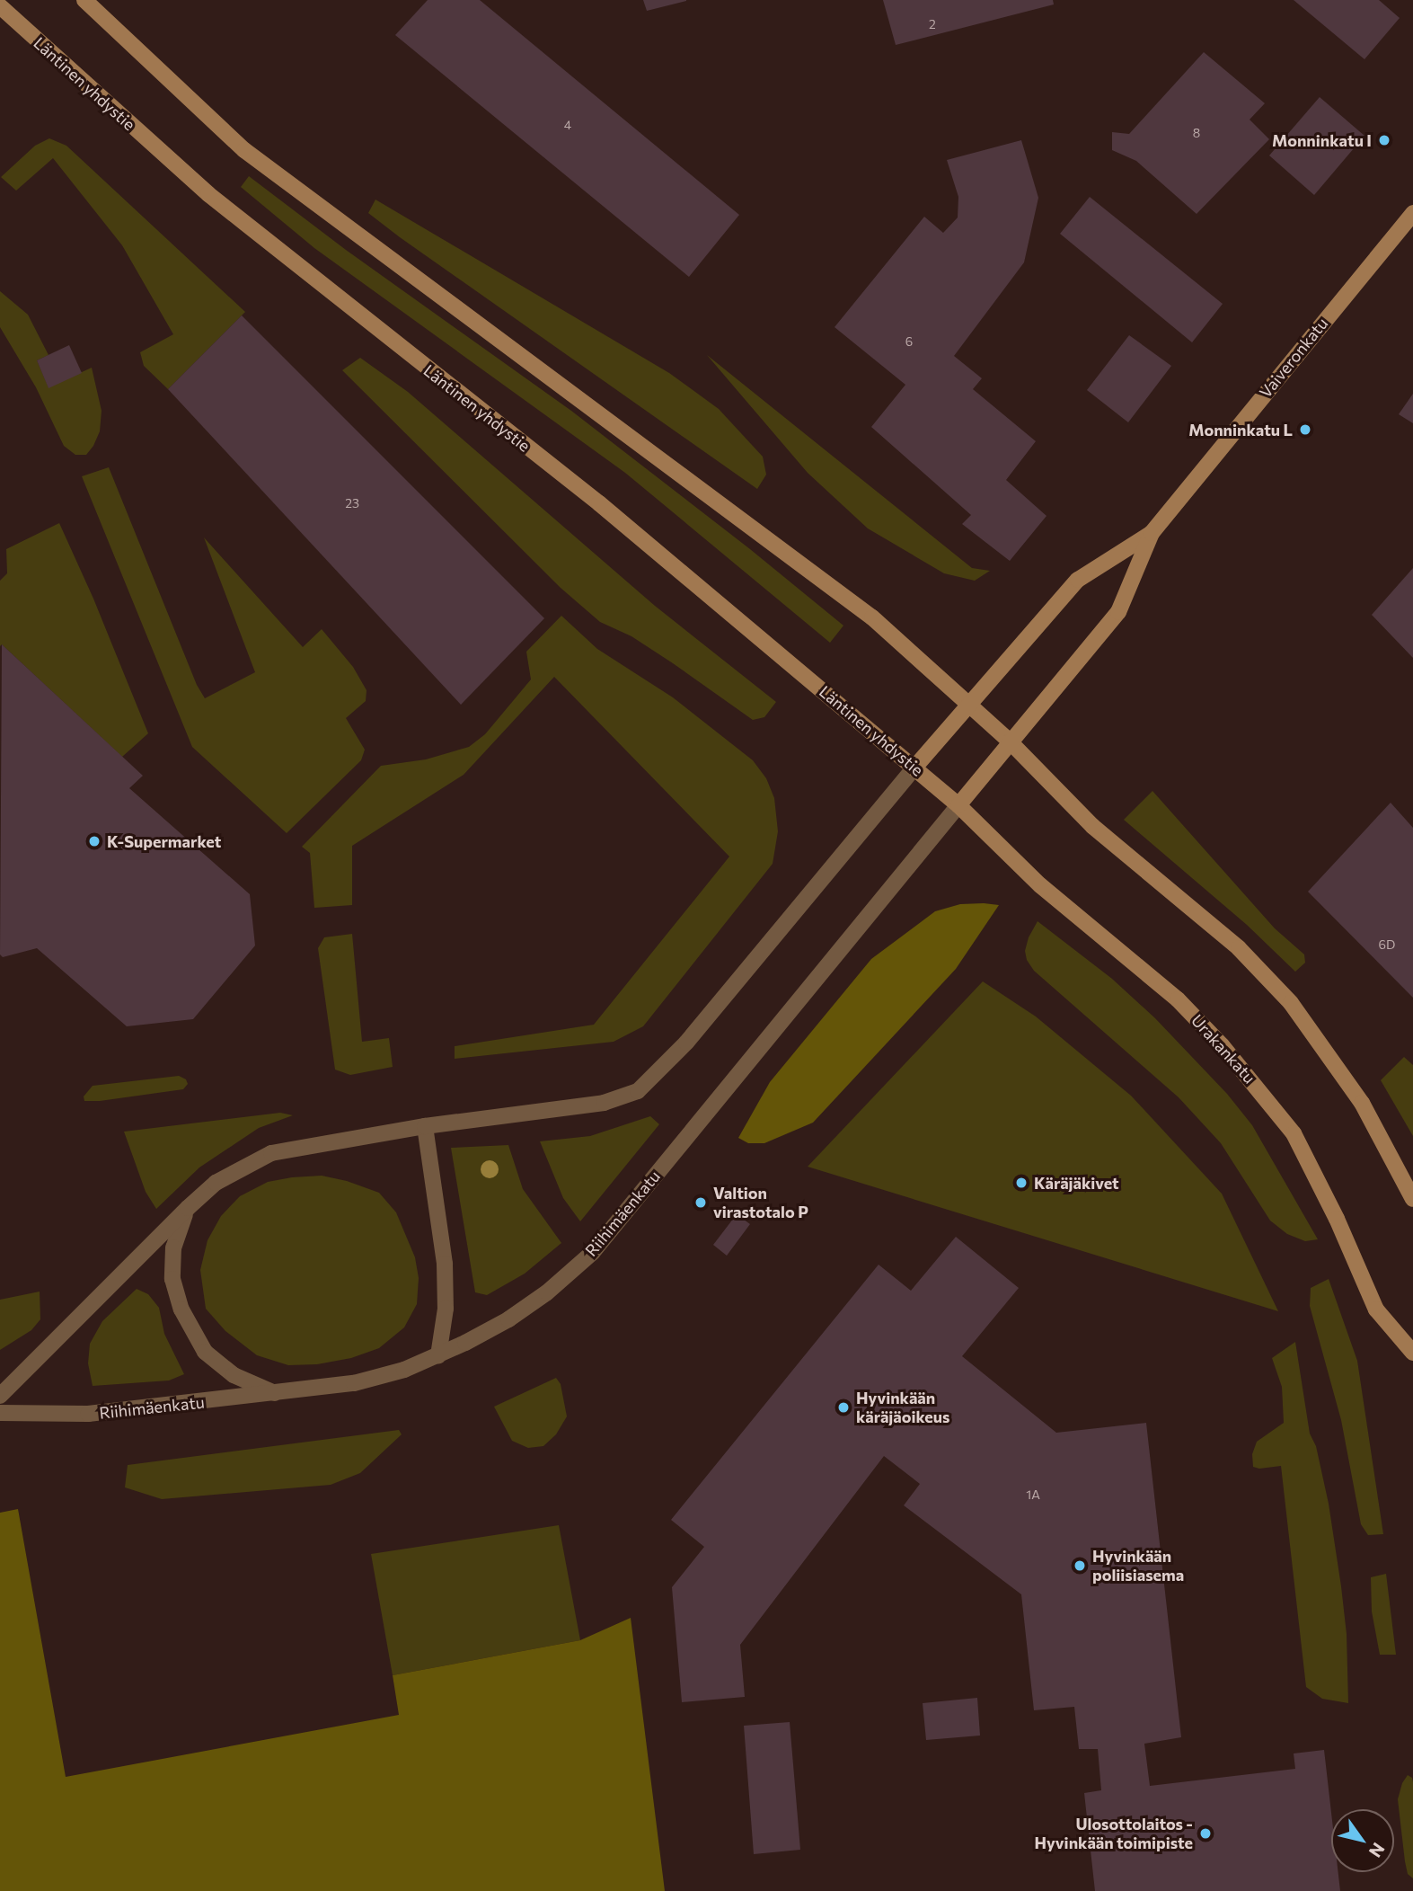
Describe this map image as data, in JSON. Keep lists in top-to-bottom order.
{
  "streets": {
    "main road": ["Läntinen yhdystie", "Vaiveronkatu", "Urakankatu"],
    "street": ["Riihimäenkatu"]
  },
  "crossings": [
    ["Läntinen yhdystie", "Vaiveronkatu"],
    ["Läntinen yhdystie", "Urakankatu"],
    ["Läntinen yhdystie", "Riihimäenkatu"],
    ["Vaiveronkatu", "Urakankatu"],
    ["Vaiveronkatu", "Riihimäenkatu"],
    ["Urakankatu", "Riihimäenkatu"]
  ],
  "places": [
    "Monninkatu I",
    "Monninkatu L",
    "K-Supermarket",
    "Käräjäkivet",
    "Valtion virastotalo P",
    "Hyvinkään käräjäoikeus",
    "Hyvinkään poliisiasema",
    "Ulosottolaitos - Hyvinkään toimipiste"
  ],
  "house_numbers": [
    "2",
    "4",
    "8",
    "6",
    "23",
    "6D",
    "1A"
  ],
  "north": "bottom right"
}
